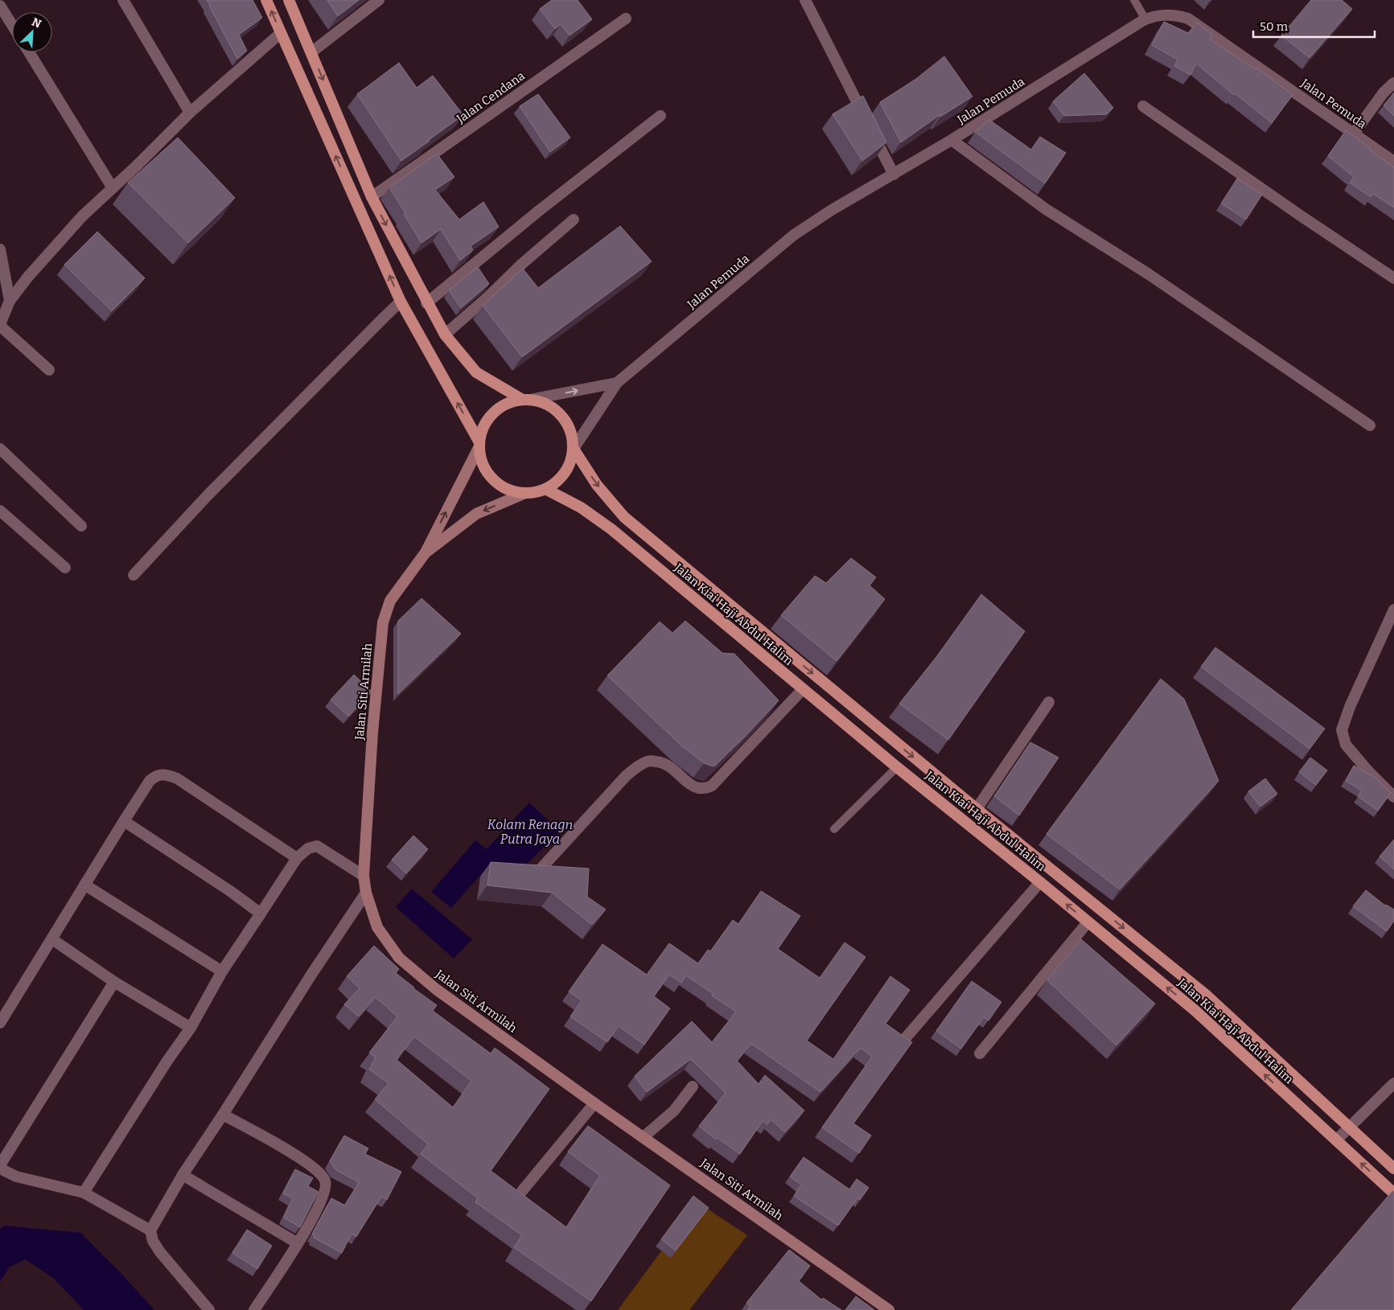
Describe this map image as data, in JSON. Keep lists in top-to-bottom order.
{
  "streets": {
    "main road": ["Jalan Kiai Haji Abdul Halim", "Jalan Siti Armilah"],
    "street": ["Jalan Cendana", "Jalan Pemuda"]
  },
  "water": ["Kolam Renagn Putra Jaya"],
  "scale_bar": "50 m",
  "north": "top right"
}
